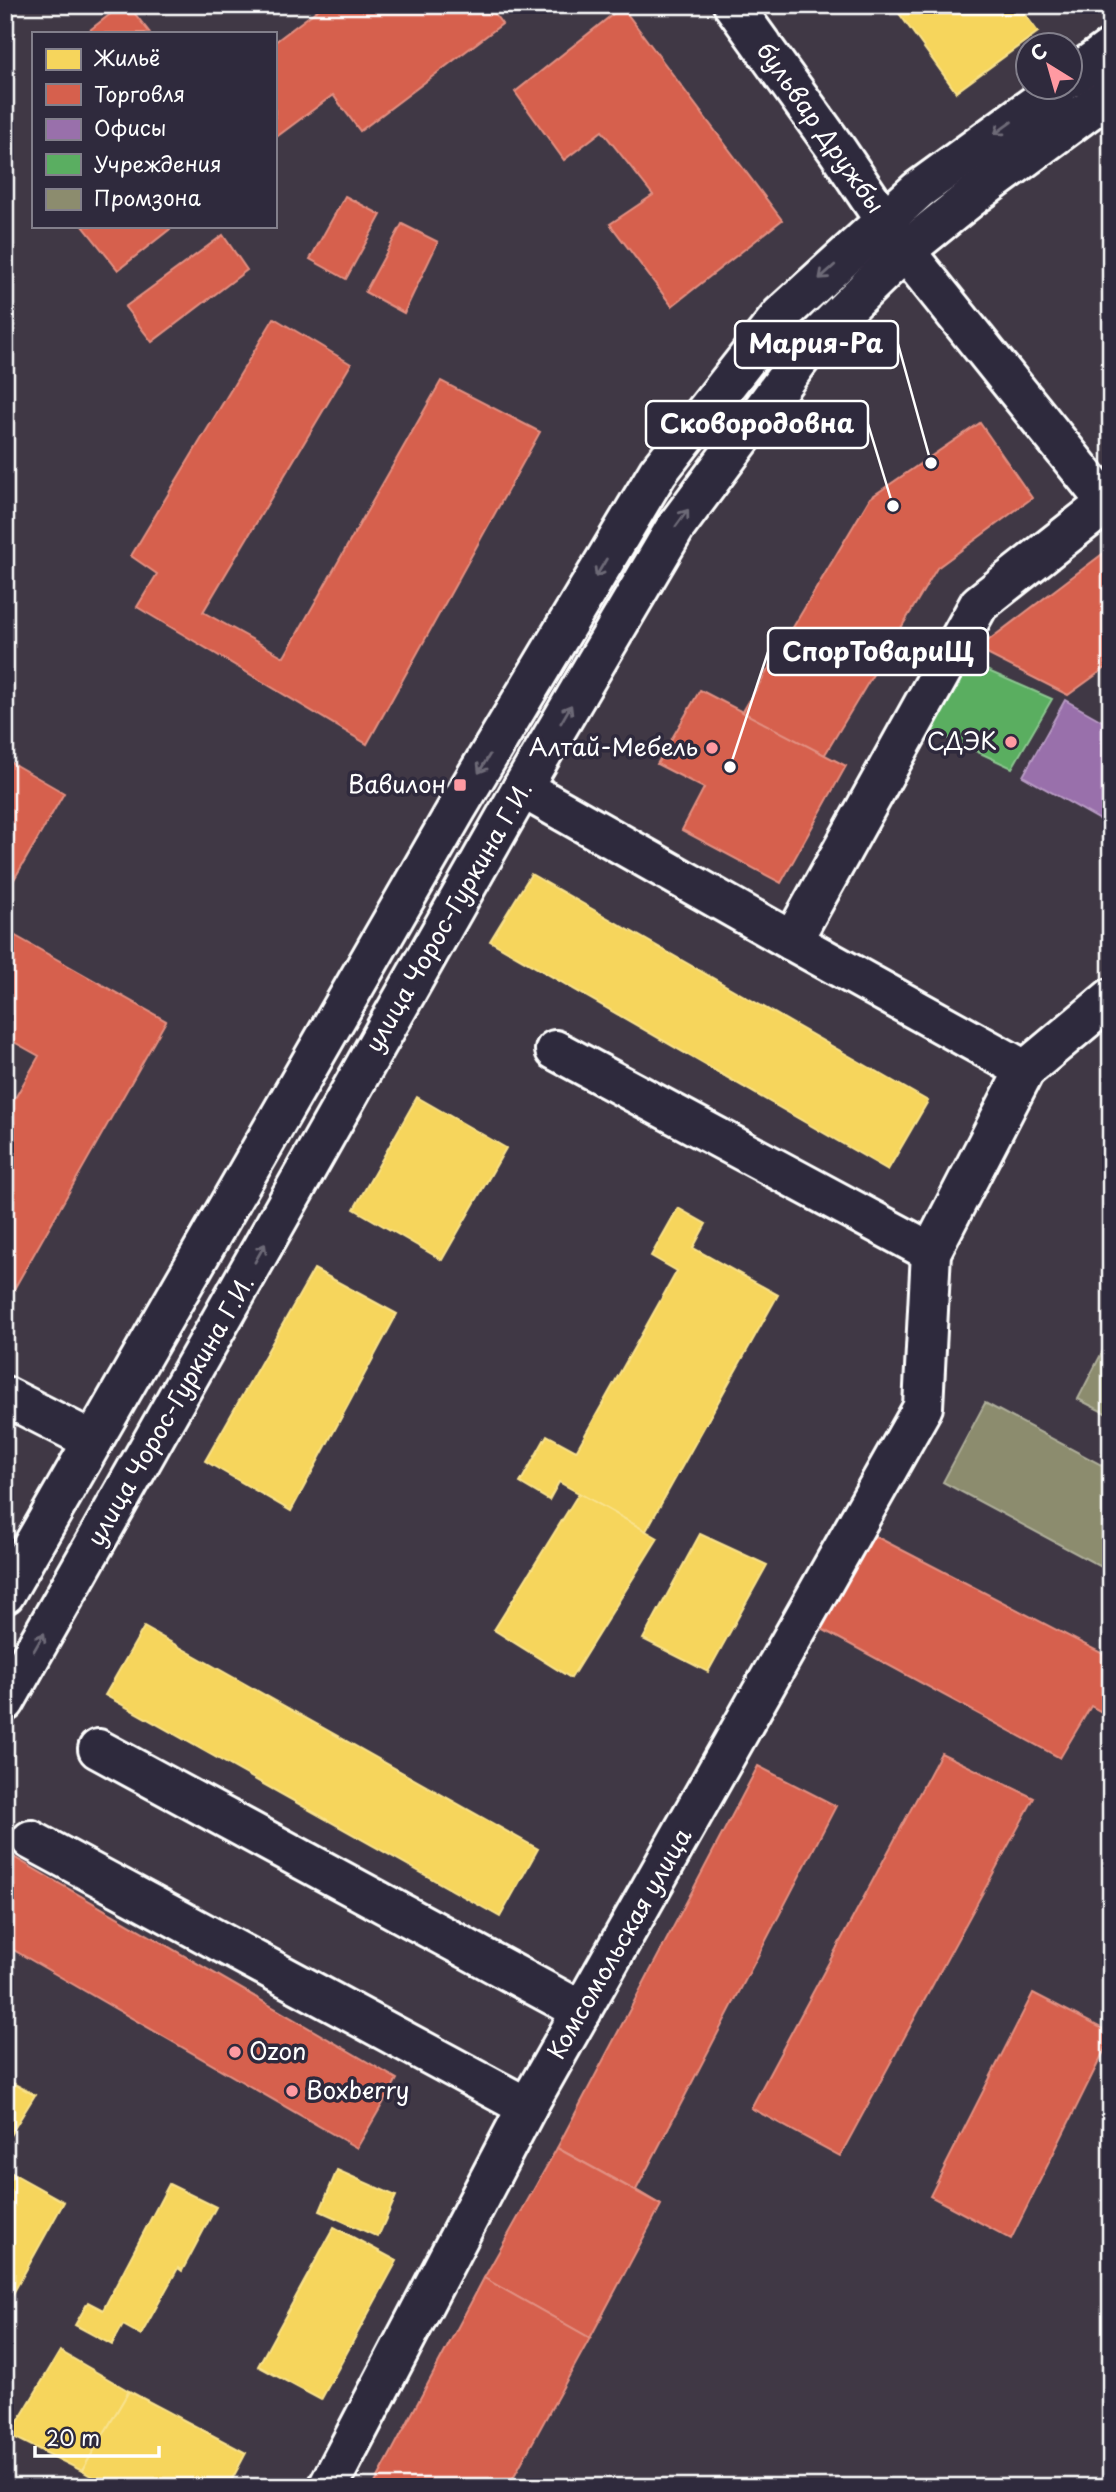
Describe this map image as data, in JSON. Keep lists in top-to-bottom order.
{
  "streets": {
    "main road": ["бульвар Дружбы", "улица Чорос-Гуркина Г.И.", "Комсомольская улица"]
  },
  "crossings": [
    ["бульвар Дружбы", "улица Чорос-Гуркина Г.И."]
  ],
  "places": {
    "other": [
      "Мария-Ра",
      "Сковородовна",
      "СДЭК",
      "Алтай-Мебель",
      "СпорТовариЩ",
      "Ozon",
      "Boxberry"
    ],
    "transit": ["Вавилон"]
  },
  "legend": [
    "Жильё",
    "Торговля",
    "Офисы",
    "Учреждения",
    "Промзона"
  ],
  "scale_bar": "20 m",
  "north": "top left"
}
